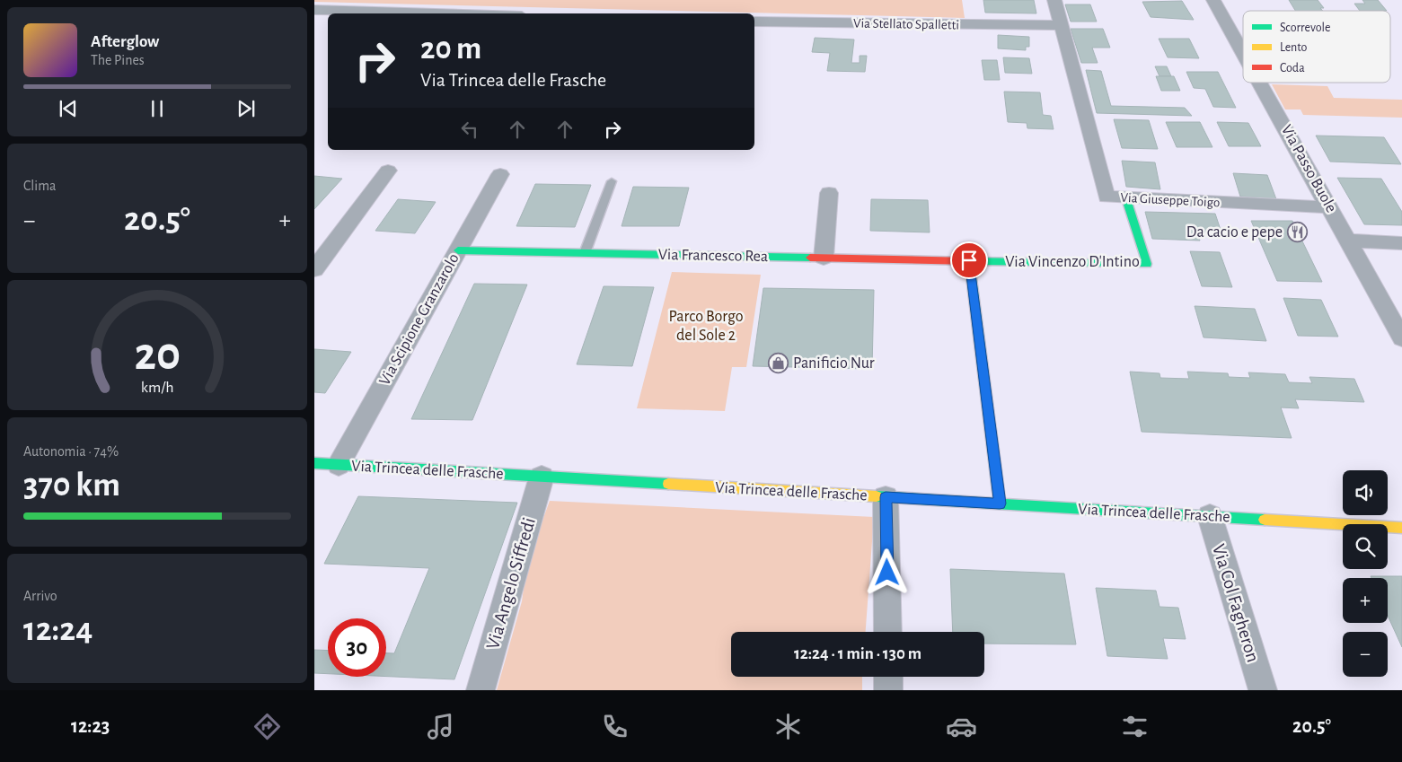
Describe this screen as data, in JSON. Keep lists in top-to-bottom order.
{
  "streets": {
    "street": [
      "Via Stellato Spalletti",
      "Via Passo Buole",
      "Via Giuseppe Toigo",
      "Via Francesco Rea",
      "Via Vincenzo D'Intino",
      "Via Scipione Granzarolo",
      "Via Trincea delle Frasche",
      "Via Angelo Siffredi",
      "Via Col Fagheron"
    ]
  },
  "crossings": [
    ["Via Stellato Spalletti", "Via Giuseppe Toigo"],
    ["Via Passo Buole", "Via Giuseppe Toigo"],
    ["Via Francesco Rea", "Via Vincenzo D'Intino"],
    ["Via Francesco Rea", "Via Scipione Granzarolo"],
    ["Via Scipione Granzarolo", "Via Trincea delle Frasche"],
    ["Via Trincea delle Frasche", "Via Angelo Siffredi"],
    ["Via Trincea delle Frasche", "Via Col Fagheron"]
  ],
  "parks": ["Parco Borgo del Sole 2"],
  "places": {
    "restaurant": ["Da cacio e pepe"],
    "shop": ["Panificio Nur"]
  },
  "legend": ["Scorrevole", "Lento", "Coda"],
  "page": {
    "turn": ["20 m", "Via Trincea delle Frasche"],
    "song": ["Afterglow", "The Pines"],
    "tile": [
      "Clima",
      ["Autonomia · 74%", "370 km"],
      ["Arrivo", "12:24"]
    ],
    "heat": ["−", "20.5°", "+"],
    "map_buttons": ["+", "−"],
    "limit": "30",
    "trip": "12:24 · 1 min · 130 m",
    "tabs": ["12:23", "20.5°"],
    "gauge": ["20", "km/h"]
  }
}
